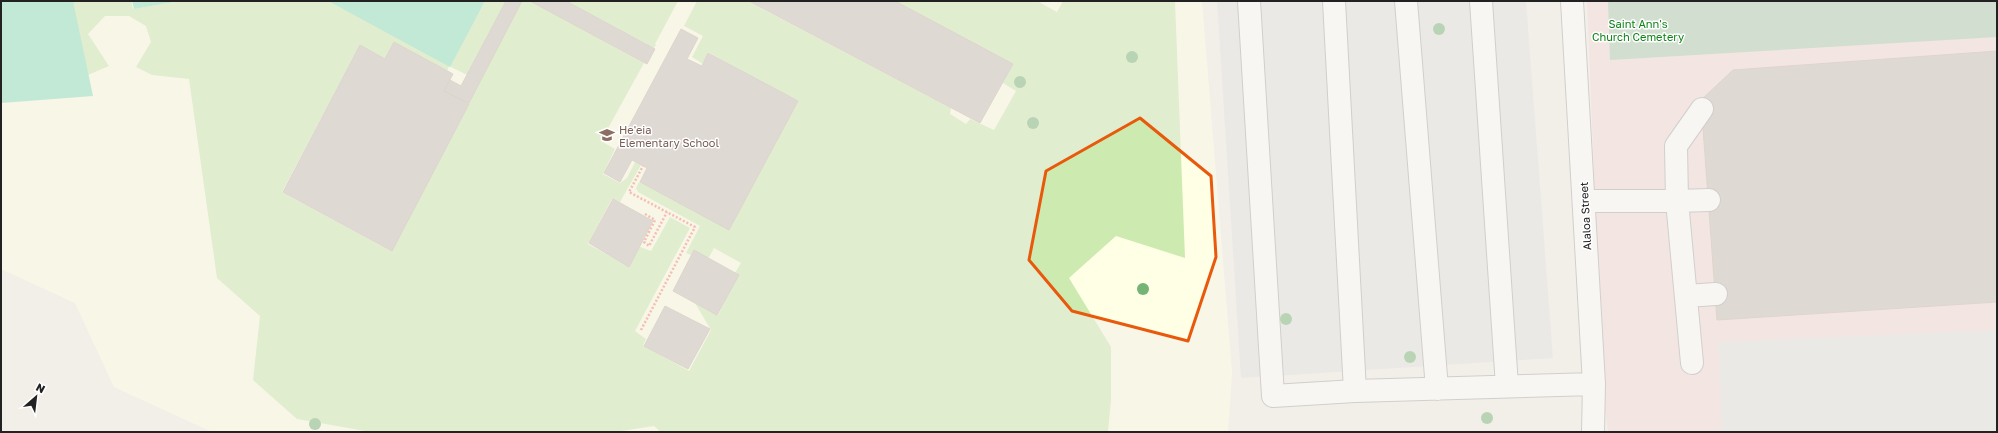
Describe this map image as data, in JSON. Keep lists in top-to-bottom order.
{
  "streets": {
    "street": ["Alaloa Street"]
  },
  "parks": ["Saint Ann's Church Cemetery"],
  "places": {
    "school or university": ["He'eia Elementary School"]
  },
  "north": "top right"
}
